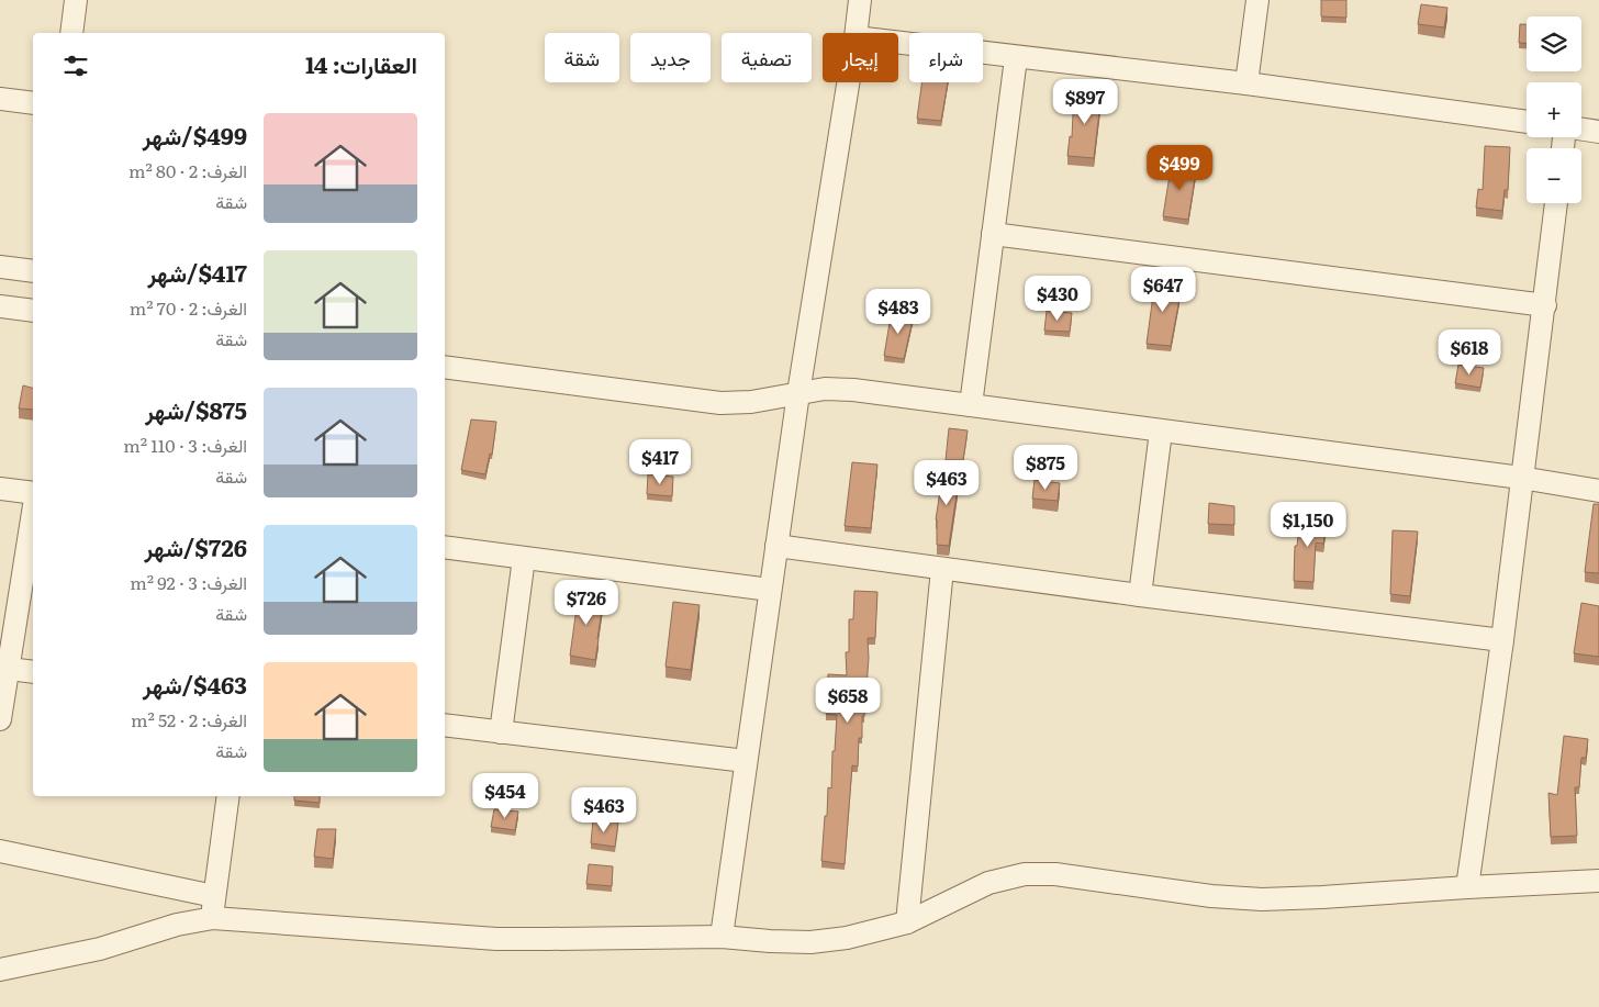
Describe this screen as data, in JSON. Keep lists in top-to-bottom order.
{
  "page": {
    "map_buttons": ["+", "−"],
    "chip": [
      "شراء",
      "إيجار",
      "تصفية",
      "جديد",
      "شقة"
    ],
    "heading": "العقارات: 14",
    "price": [
      "$897",
      "$499",
      "$647",
      "$430",
      "$483",
      "$618",
      "$417",
      "$875",
      "$463",
      "$1,150",
      "$726",
      "$658",
      "$454",
      "$463"
    ],
    "list": [
      {
        "name": "$499/شهر",
        "note": "الغرف: 2 · 80 m² · شقة"
      },
      {
        "name": "$417/شهر",
        "note": "الغرف: 2 · 70 m² · شقة"
      },
      {
        "name": "$875/شهر",
        "note": "الغرف: 3 · 110 m² · شقة"
      },
      {
        "name": "$726/شهر",
        "note": "الغرف: 3 · 92 m² · شقة"
      },
      {
        "name": "$463/شهر",
        "note": "الغرف: 2 · 52 m² · شقة"
      }
    ]
  }
}
